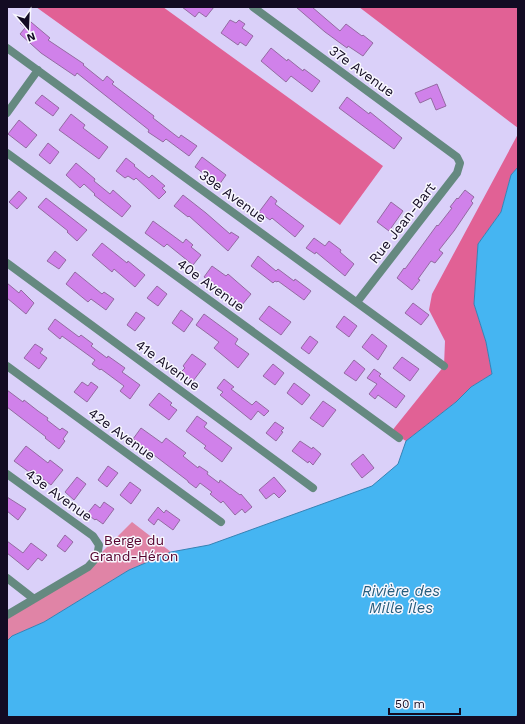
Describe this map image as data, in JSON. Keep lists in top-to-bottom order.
{
  "streets": {
    "street": [
      "37e Avenue",
      "39e Avenue",
      "Rue Jean-Bart",
      "40e Avenue",
      "41e Avenue",
      "42e Avenue",
      "43e Avenue"
    ]
  },
  "crossings": [
    ["37e Avenue", "Rue Jean-Bart"],
    ["39e Avenue", "Rue Jean-Bart"]
  ],
  "water": ["Rivière des Mille Îles"],
  "parks": ["Berge du Grand-Héron"],
  "scale_bar": "50 m",
  "north": "bottom"
}
